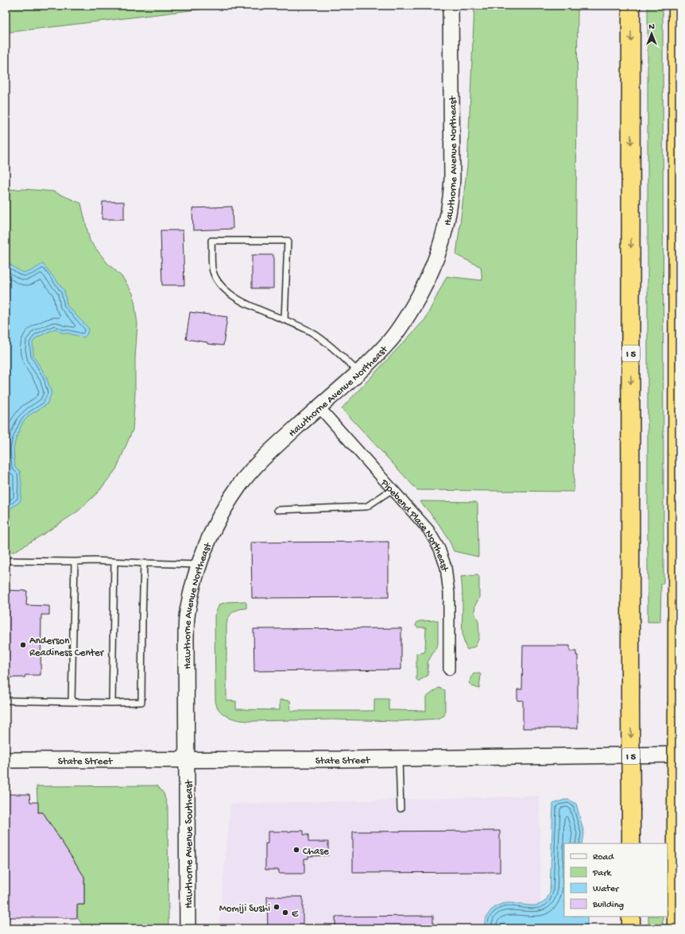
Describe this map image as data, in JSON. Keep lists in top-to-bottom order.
{
  "streets": {
    "highway": ["I 5"],
    "main road": ["Hawthorne Avenue Northeast", "State Street", "Hawthorne Avenue Southeast"],
    "street": ["Pipebend Place Northeast"]
  },
  "crossings": [
    ["Hawthorne Avenue Northeast", "Pipebend Place Northeast"],
    ["Hawthorne Avenue Northeast", "State Street"],
    ["Hawthorne Avenue Northeast", "Hawthorne Avenue Southeast"],
    ["State Street", "Hawthorne Avenue Southeast"]
  ],
  "places": [
    "Anderson Readiness Center",
    "Chase",
    "Momiji Sushi",
    "E"
  ],
  "legend": [
    "Road",
    "Park",
    "Water",
    "Building"
  ],
  "north": "top"
}
